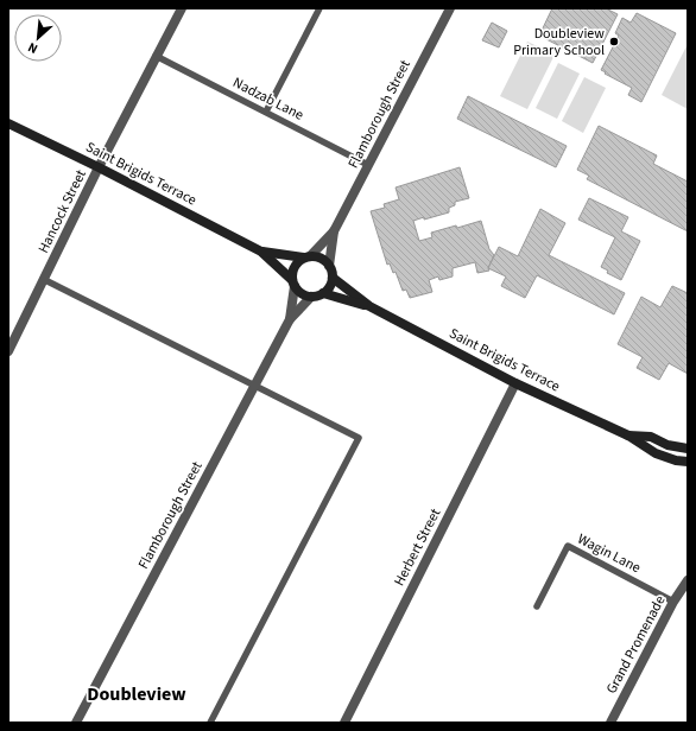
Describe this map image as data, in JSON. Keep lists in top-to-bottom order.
{
  "streets": {
    "street": [
      "Flamborough Street",
      "Saint Brigids Terrace",
      "Hancock Street",
      "Herbert Street",
      "Grand Promenade"
    ],
    "lane": ["Nadzab Lane", "Wagin Lane"]
  },
  "crossings": [
    ["Nadzab Lane", "Flamborough Street"],
    ["Nadzab Lane", "Hancock Street"],
    ["Flamborough Street", "Saint Brigids Terrace"],
    ["Saint Brigids Terrace", "Hancock Street"],
    ["Saint Brigids Terrace", "Herbert Street"],
    ["Wagin Lane", "Grand Promenade"]
  ],
  "districts": ["Doubleview"],
  "places": ["Doubleview Primary School"],
  "north": "bottom left"
}
